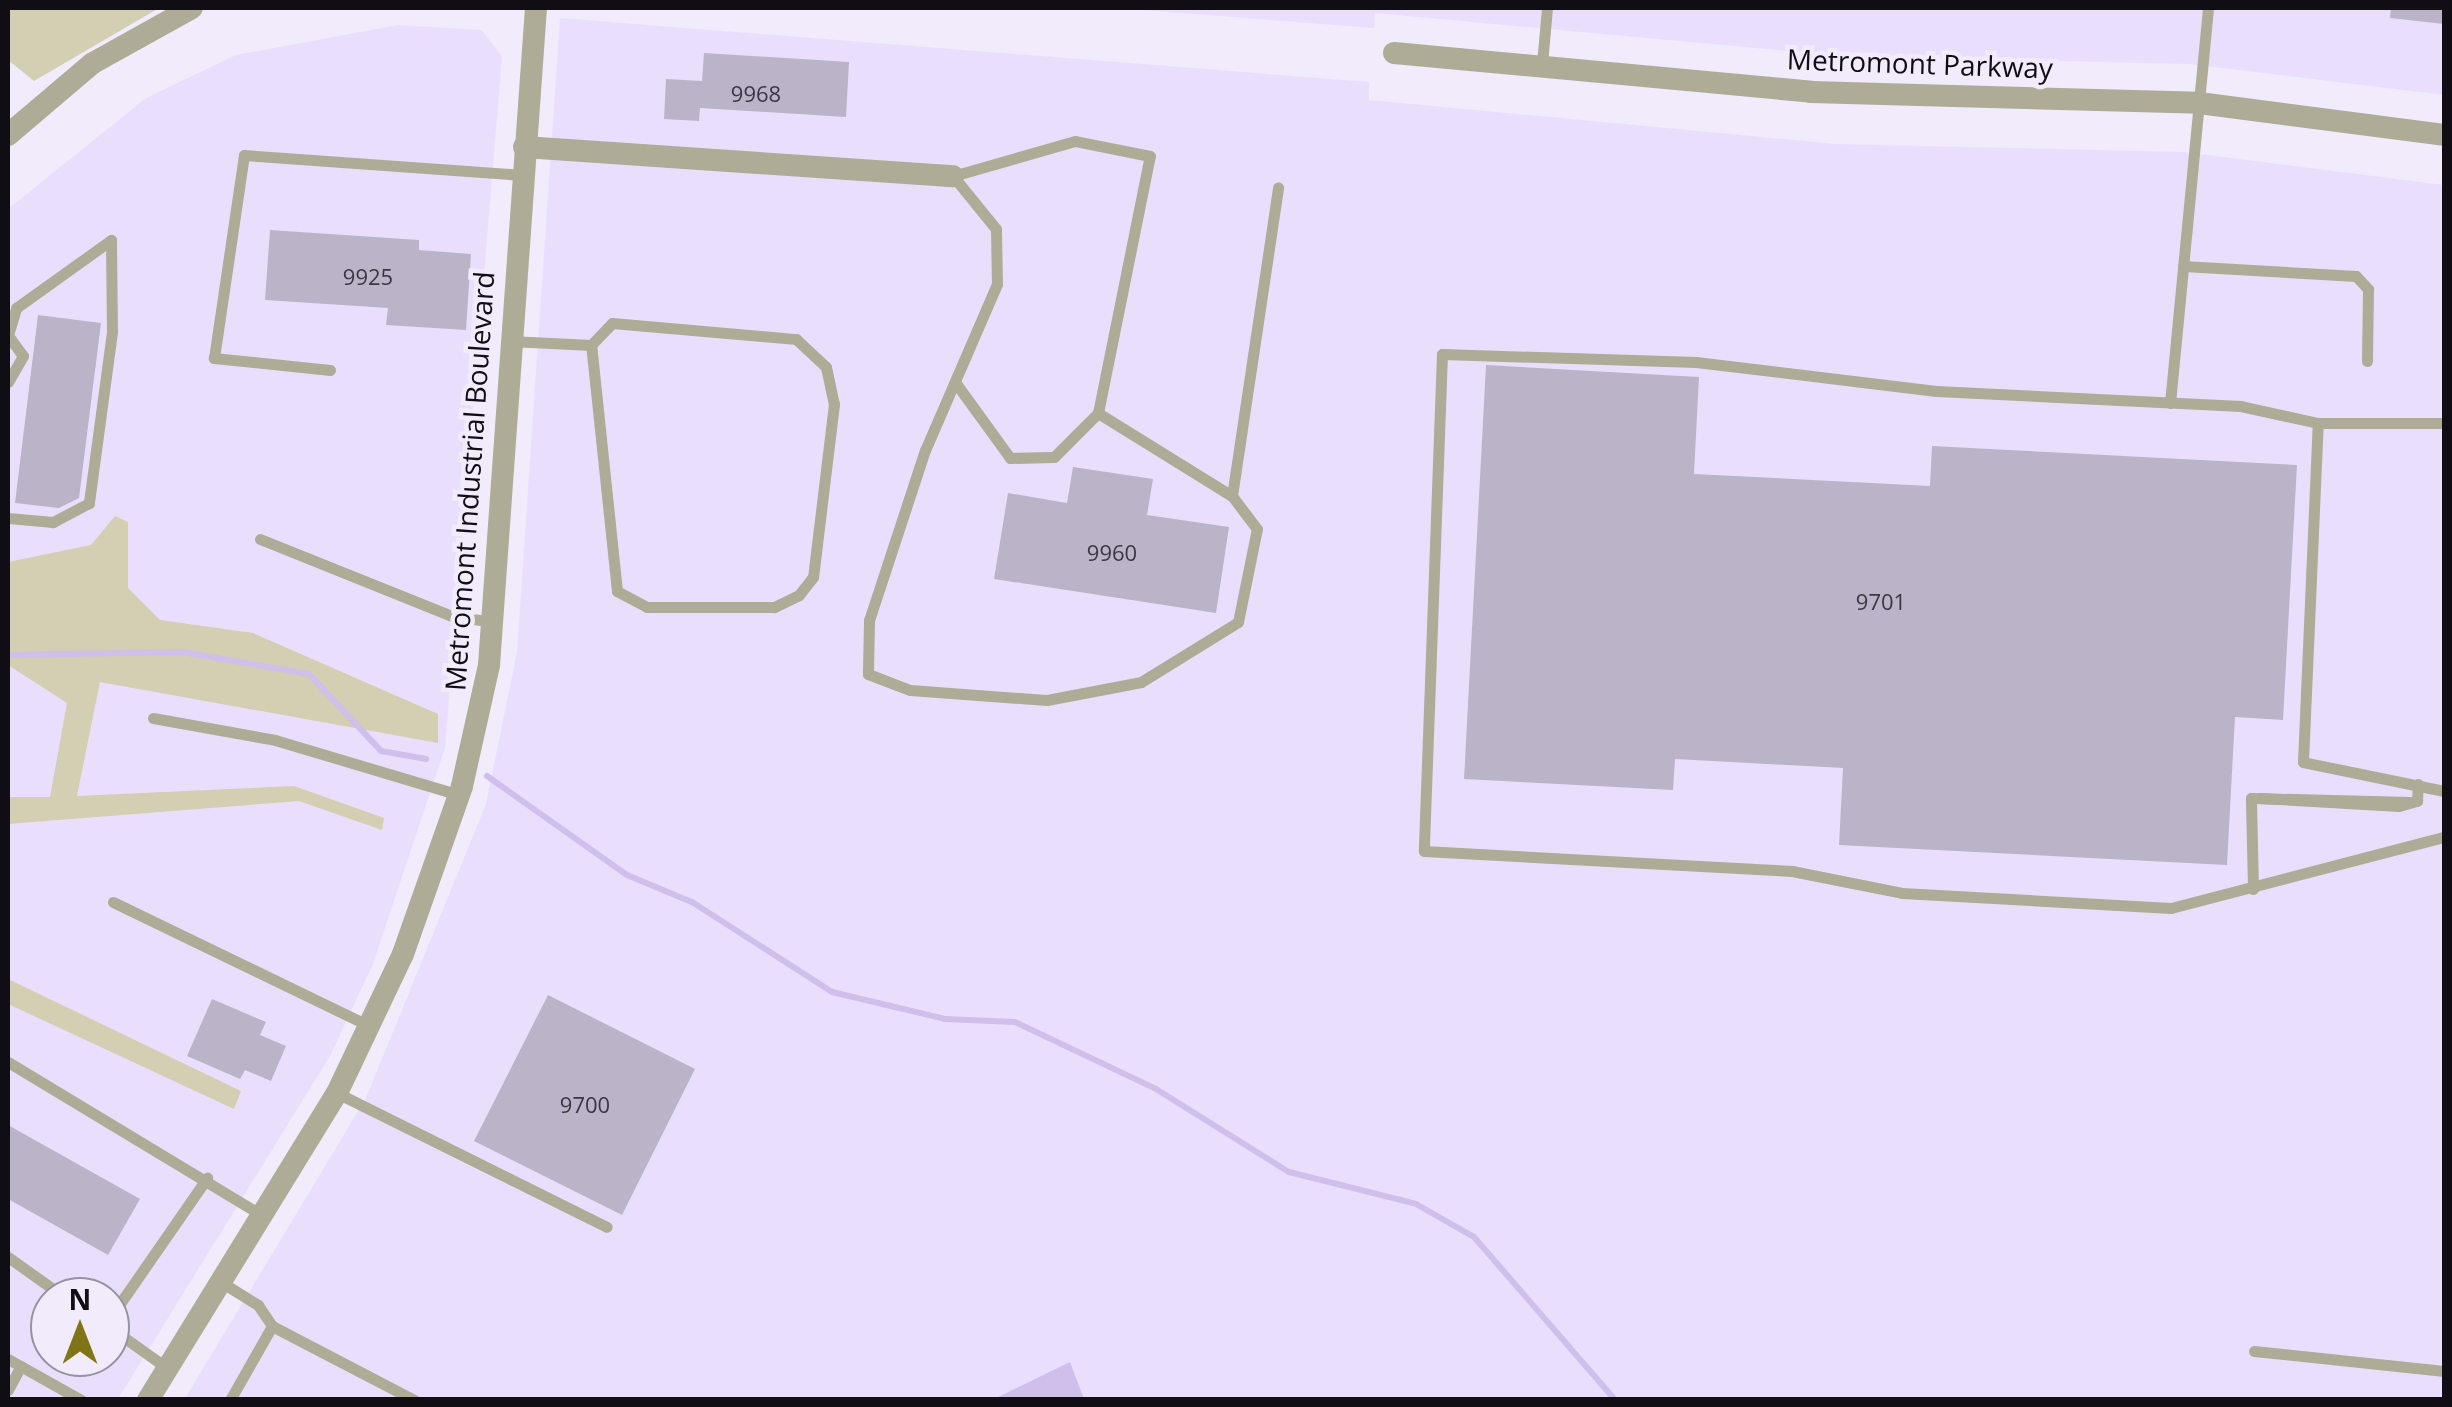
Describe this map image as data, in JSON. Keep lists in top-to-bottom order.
{
  "streets": {
    "street": ["Metromont Parkway", "Metromont Industrial Boulevard"]
  },
  "house_numbers": [
    "9968",
    "9925",
    "9960",
    "9701",
    "9700"
  ],
  "north": "top"
}
